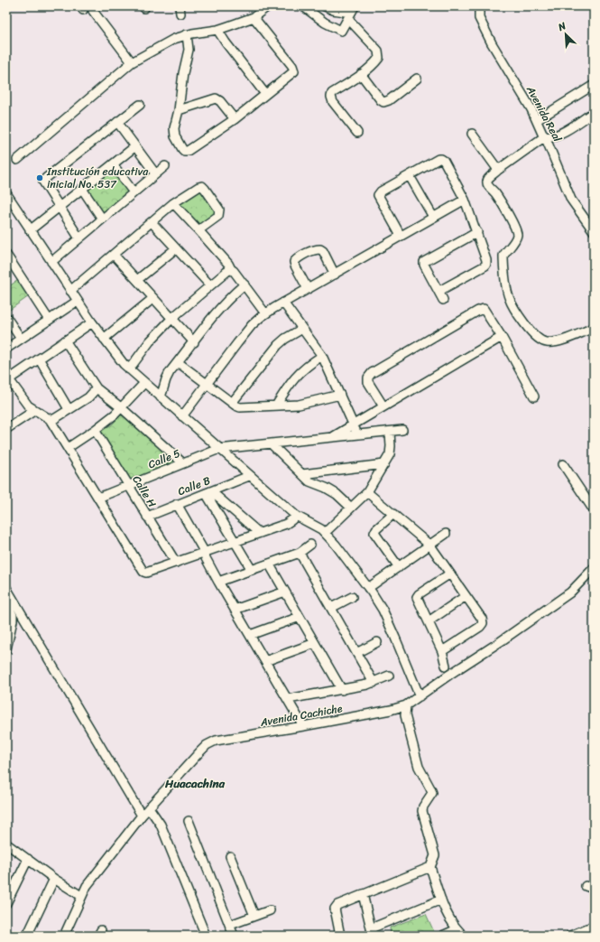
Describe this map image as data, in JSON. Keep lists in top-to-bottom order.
{
  "streets": {
    "street": [
      "Avenida Real",
      "Calle 5",
      "Calle B",
      "Calle H",
      "Avenida Cachiche"
    ]
  },
  "crossings": [
    ["Calle 5", "Calle H"],
    ["Calle B", "Calle H"]
  ],
  "districts": ["Huacachina"],
  "places": ["Institución educativa inicial No. 537"],
  "north": "top left"
}
